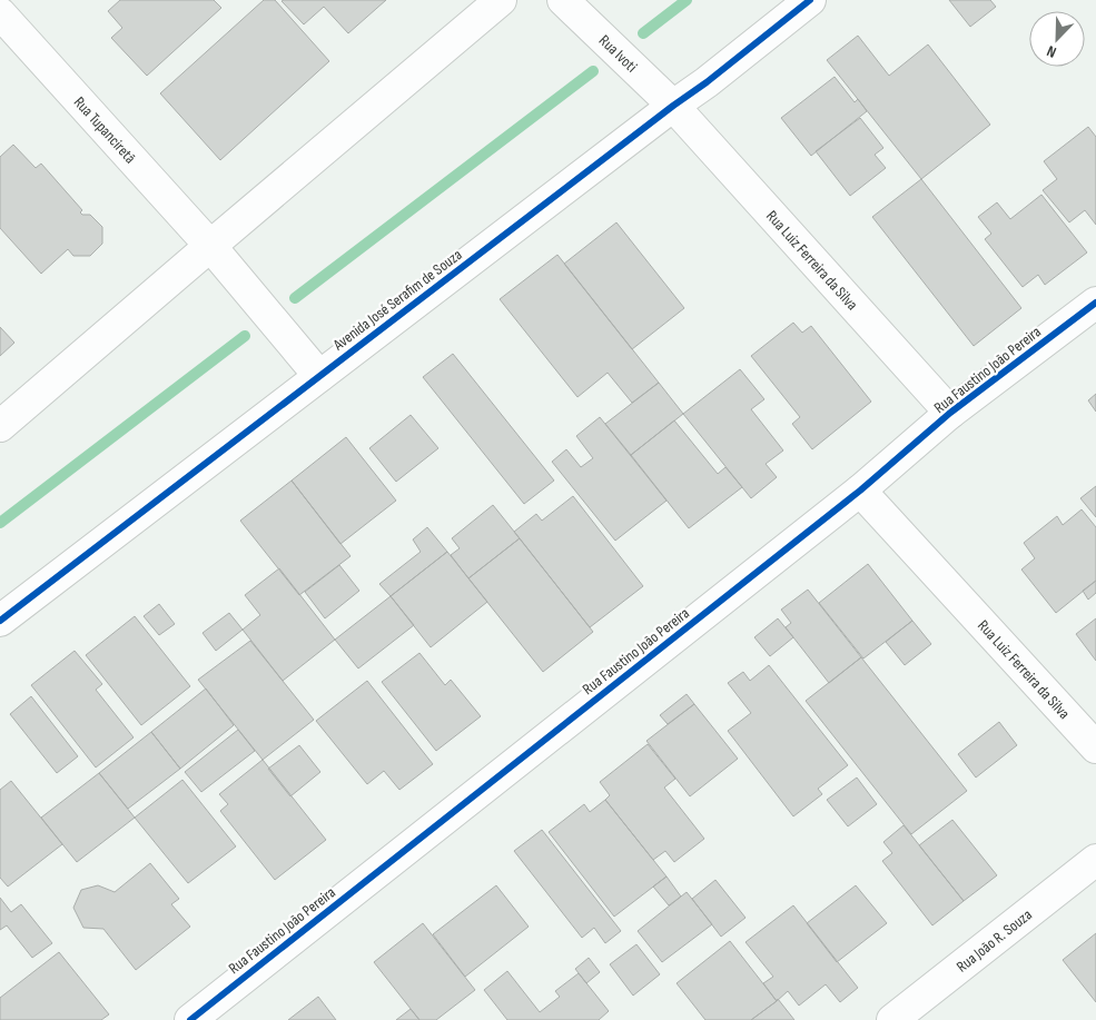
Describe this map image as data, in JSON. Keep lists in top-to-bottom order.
{
  "streets": {
    "street": [
      "Rua Ivoti",
      "Rua Tupanciretã",
      "Rua Luiz Ferreira da Silva",
      "Avenida José Serafim de Souza",
      "Rua Faustino João Pereira",
      "Rua João R. Souza"
    ]
  },
  "crossings": [
    ["Rua Ivoti", "Rua Luiz Ferreira da Silva"],
    ["Rua Ivoti", "Avenida José Serafim de Souza"],
    ["Rua Tupanciretã", "Avenida José Serafim de Souza"],
    ["Rua Luiz Ferreira da Silva", "Avenida José Serafim de Souza"],
    ["Rua Luiz Ferreira da Silva", "Rua Faustino João Pereira"]
  ],
  "north": "bottom left"
}
